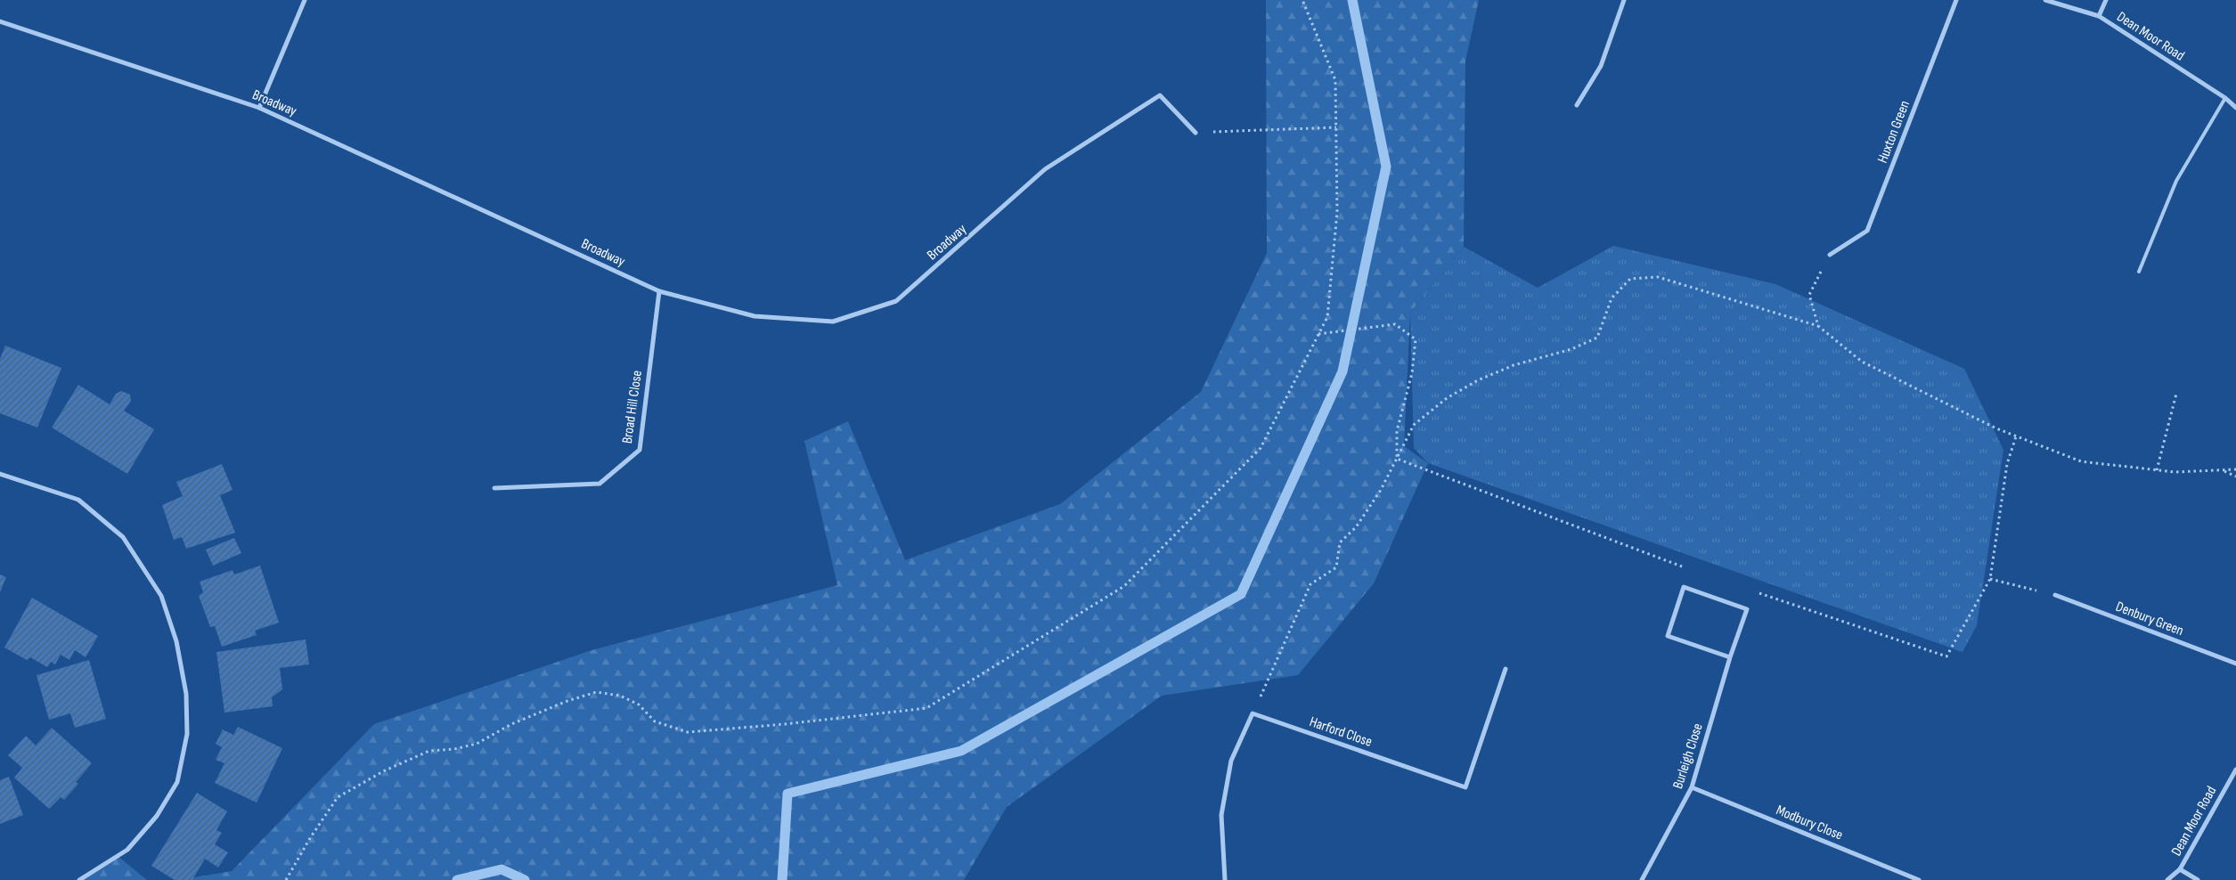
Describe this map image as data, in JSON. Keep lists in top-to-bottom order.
{
  "streets": {
    "street": [
      "Dean Moor Road",
      "Broadway",
      "Huxton Green",
      "Broad Hill Close",
      "Denbury Green",
      "Harford Close",
      "Burleigh Close",
      "Modbury Close"
    ]
  },
  "crossings": [
    ["Broadway", "Broad Hill Close"],
    ["Burleigh Close", "Modbury Close"]
  ]
}
